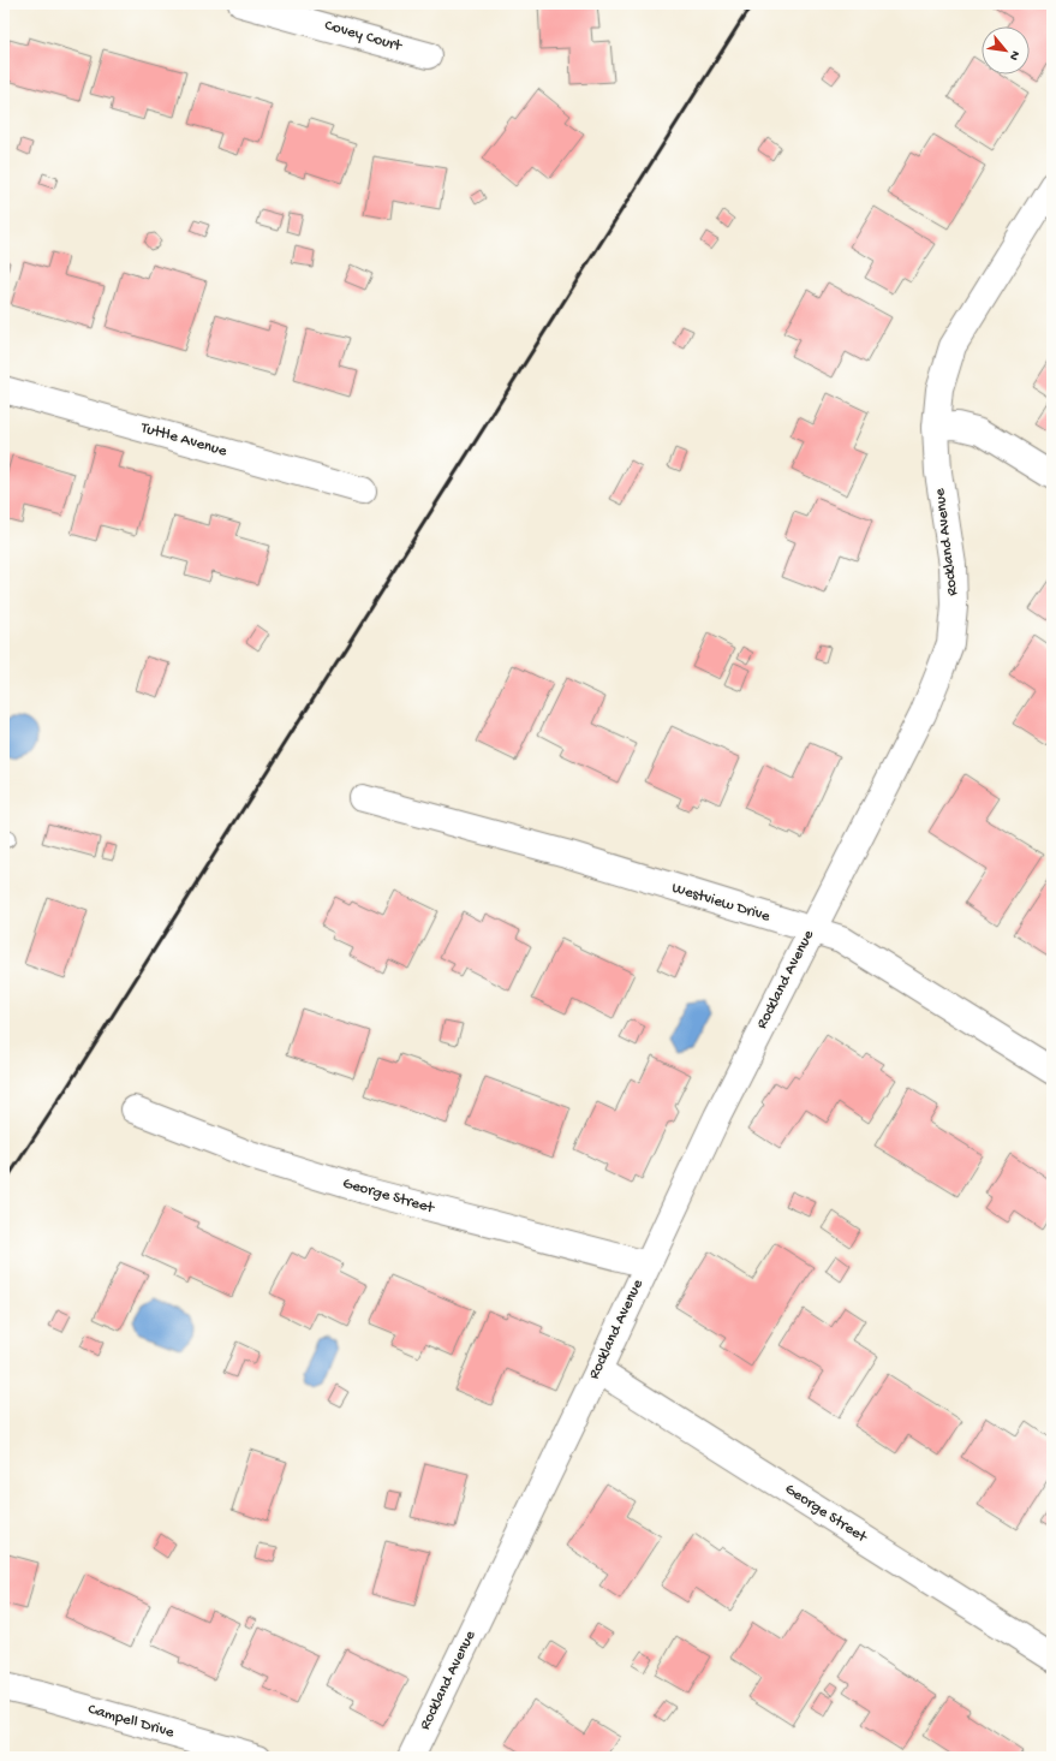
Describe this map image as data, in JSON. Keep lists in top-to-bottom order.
{
  "streets": {
    "street": [
      "Covey Court",
      "Tuttle Avenue",
      "Rockland Avenue",
      "Westview Drive",
      "George Street",
      "Campell Drive"
    ]
  },
  "crossings": [
    ["Rockland Avenue", "Westview Drive"],
    ["Rockland Avenue", "George Street"]
  ],
  "north": "bottom right"
}
